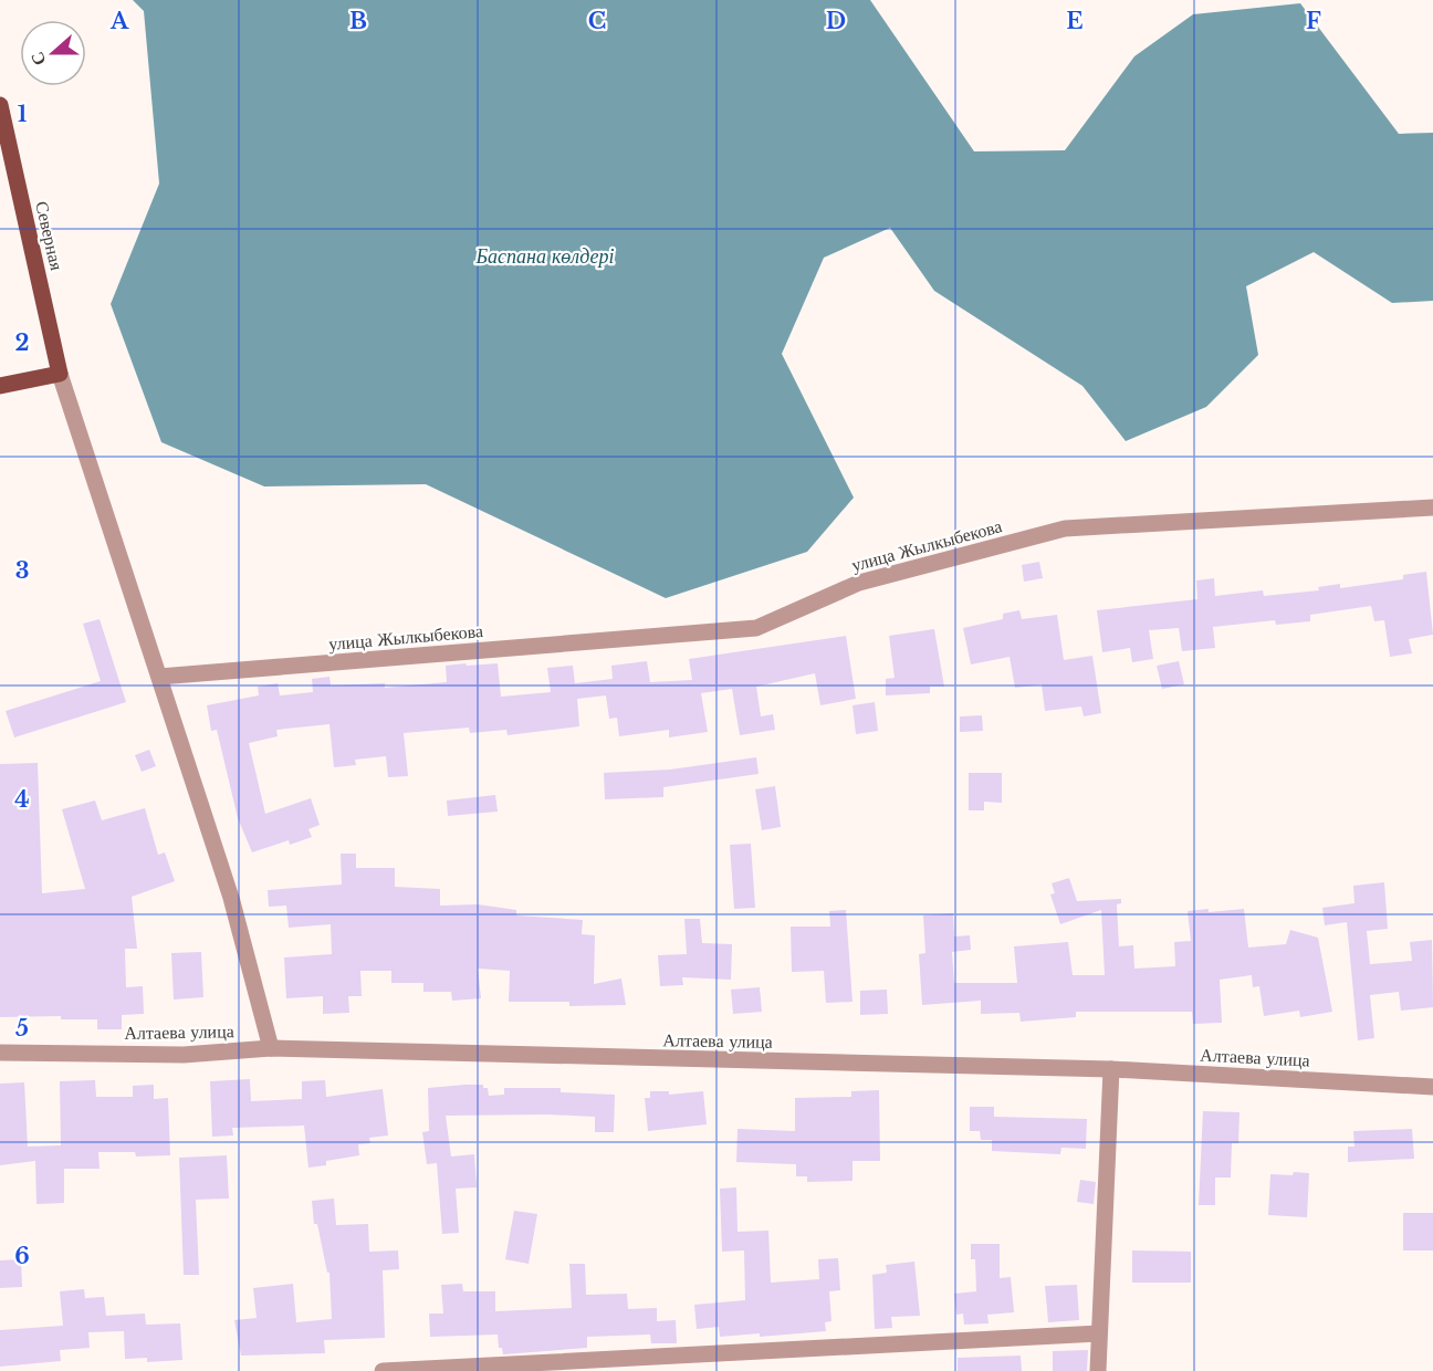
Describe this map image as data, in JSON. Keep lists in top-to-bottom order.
{
  "streets": {
    "main road": ["Северная"],
    "street": ["улица Жылкыбекова", "Алтаева улица"]
  },
  "water": ["Баспана көлдері"],
  "north": "left",
  "grid": {
    "columns": [
      "A",
      "B",
      "C",
      "D",
      "E",
      "F"
    ],
    "rows": [
      "1",
      "2",
      "3",
      "4",
      "5",
      "6"
    ]
  }
}
